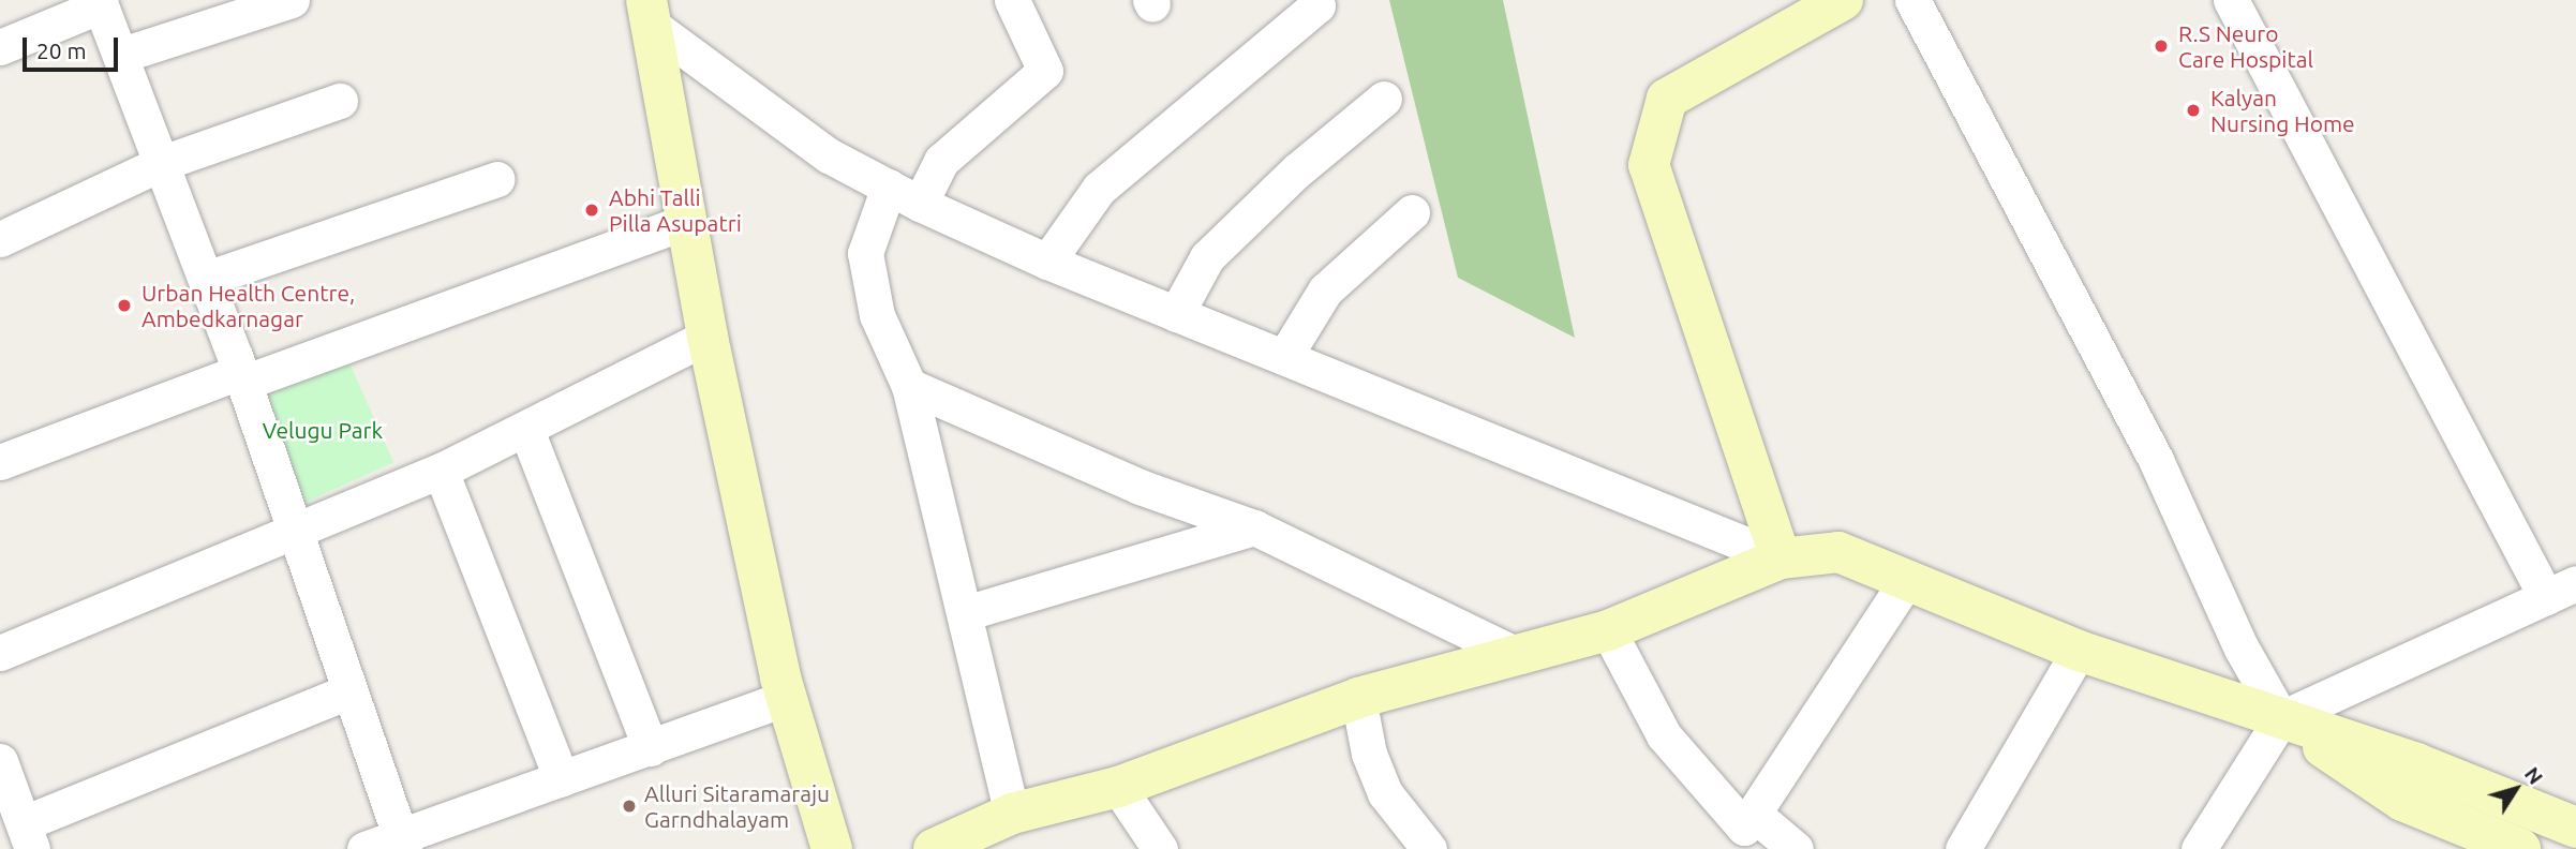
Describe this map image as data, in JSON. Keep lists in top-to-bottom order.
{
  "parks": ["Velugu Park"],
  "places": [
    "R.S Neuro Care Hospital",
    "Kalyan Nursing Home",
    "Abhi Talli Pilla Asupatri",
    "Urban Health Centre, Ambedkarnagar",
    "Alluri Sitaramaraju Garndhalayam"
  ],
  "scale_bar": "20 m",
  "north": "top right"
}
